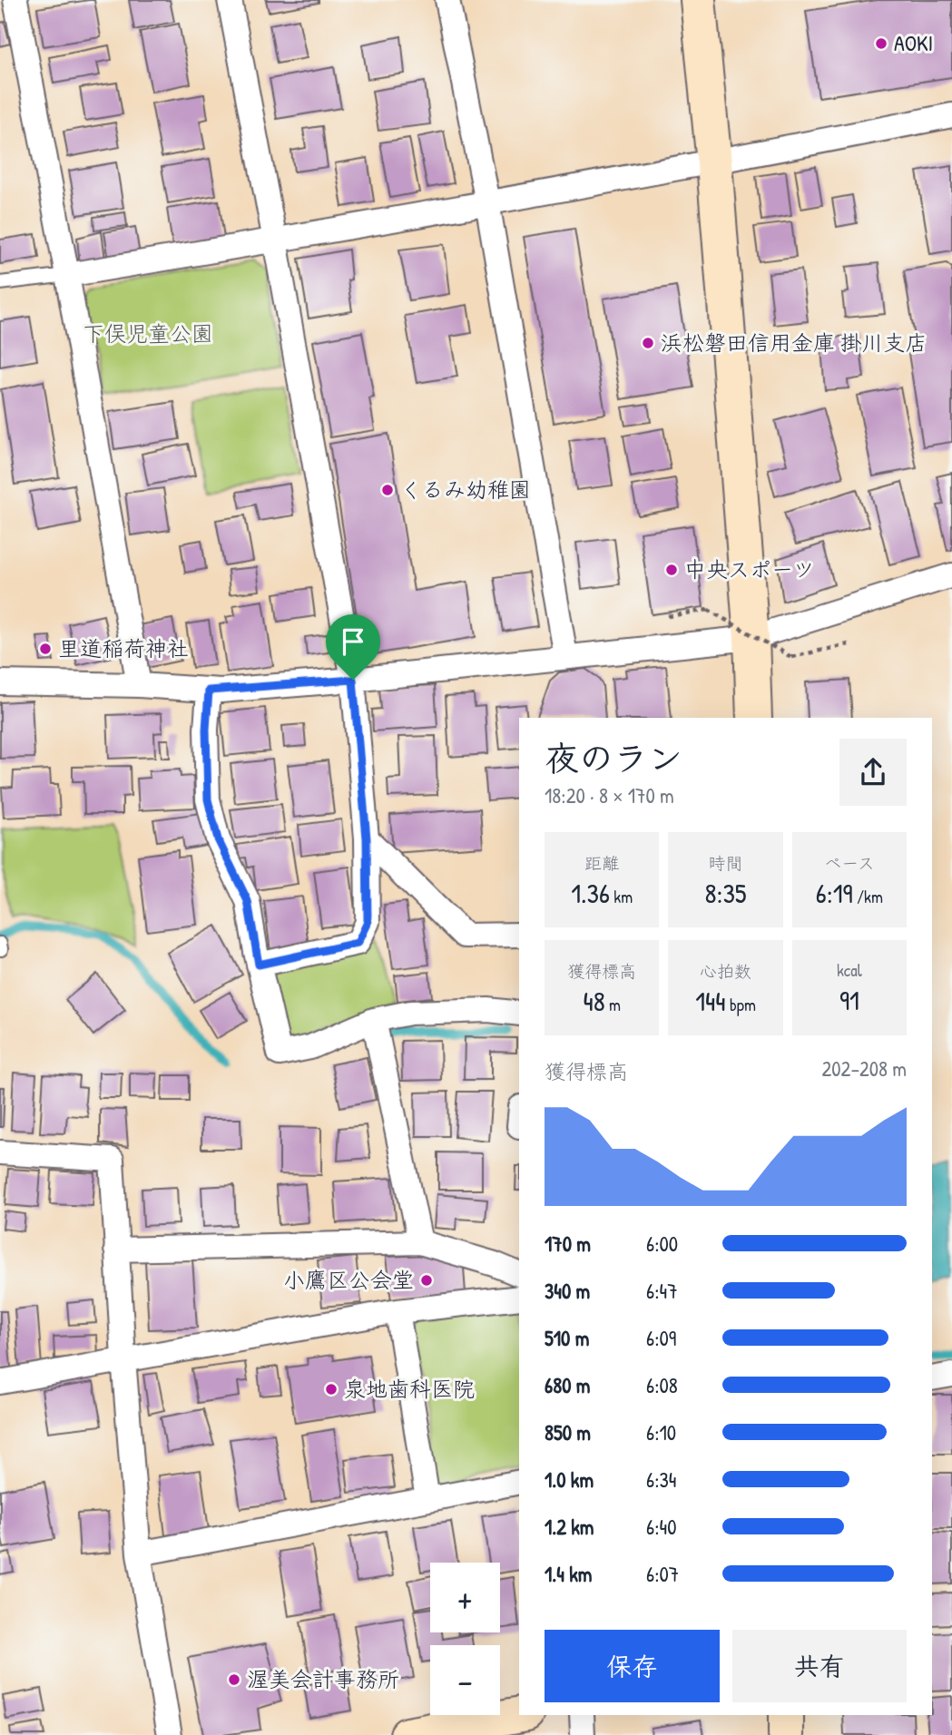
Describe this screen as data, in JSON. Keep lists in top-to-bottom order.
{
  "parks": ["下俣児童公園"],
  "places": [
    "AOKI",
    "浜松磐田信用金庫 掛川支店",
    "くるみ幼稚園",
    "中央スポーツ",
    "里道稲荷神社",
    "小鷹区公会堂",
    "泉地歯科医院",
    "渥美会計事務所"
  ],
  "page": {
    "heading": ["夜のラン", "18:20 · 8 × 170 m"],
    "stats": [
      ["距離", "1.36 km"],
      ["時間", "8:35"],
      ["ペース", "6:19 /km"],
      ["獲得標高", "48 m"],
      ["心拍数", "144 bpm"],
      ["kcal", "91"]
    ],
    "chart": ["獲得標高", "202–208 m"],
    "list": [
      {
        "name": "170 m",
        "note": "6:00"
      },
      {
        "name": "340 m",
        "note": "6:47"
      },
      {
        "name": "510 m",
        "note": "6:09"
      },
      {
        "name": "680 m",
        "note": "6:08"
      },
      {
        "name": "850 m",
        "note": "6:10"
      },
      {
        "name": "1.0 km",
        "note": "6:34"
      },
      {
        "name": "1.2 km",
        "note": "6:40"
      },
      {
        "name": "1.4 km",
        "note": "6:07"
      }
    ],
    "map_buttons": ["+", "−"],
    "buttons": ["保存", "共有"]
  }
}
